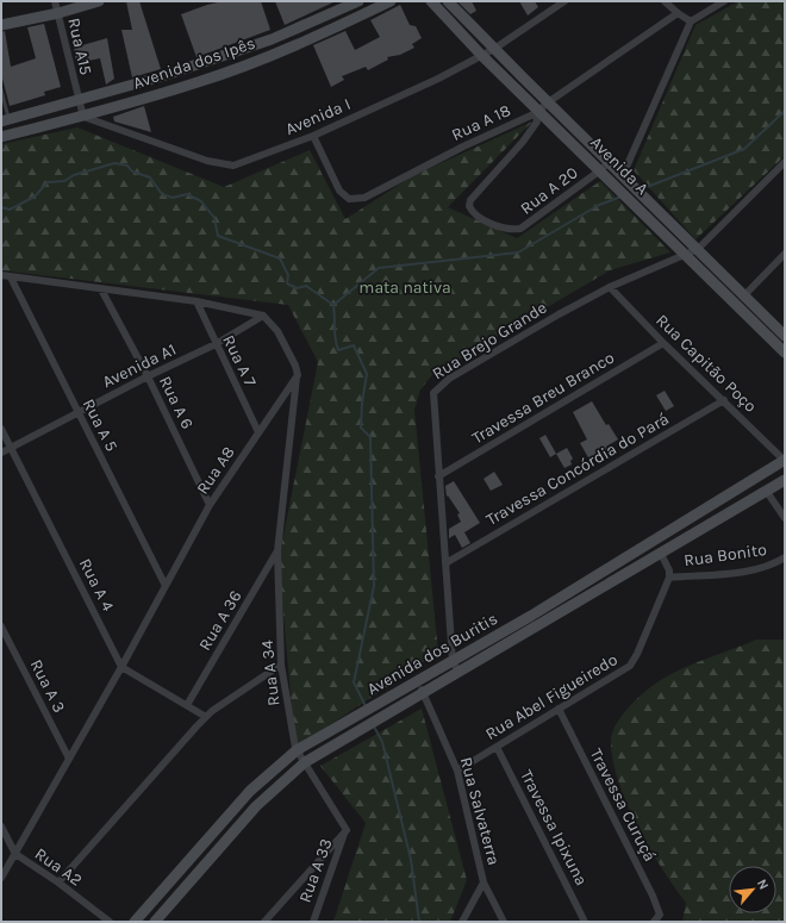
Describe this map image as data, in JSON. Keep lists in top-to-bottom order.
{
  "streets": {
    "main road": ["Avenida dos Ipês", "Avenida A", "Avenida dos Buritis"],
    "street": [
      "Rua A15",
      "Avenida I",
      "Rua A 18",
      "Rua A 20",
      "Rua Brejo Grande",
      "Rua A 7",
      "Rua Capitão Poço",
      "Avenida A1",
      "Travessa Breu Branco",
      "Rua A 6",
      "Rua A 5",
      "Travessa Concórdia do Pará",
      "Rua A8",
      "Rua Bonito",
      "Rua A 4",
      "Rua A 36",
      "Rua A 34",
      "Rua A 3",
      "Rua Abel Figueiredo",
      "Travessa Curuçá",
      "Rua Salvaterra",
      "Travessa Ipixuna",
      "Rua A2",
      "Rua A 33"
    ]
  },
  "crossings": [
    ["Rua A15", "Avenida dos Ipês"],
    ["Avenida dos Ipês", "Avenida I"],
    ["Avenida I", "Rua A 18"],
    ["Avenida I", "Avenida A"],
    ["Rua A 18", "Avenida A"],
    ["Rua A 18", "Rua A 20"],
    ["Avenida A", "Rua A 20"],
    ["Avenida A", "Rua Brejo Grande"],
    ["Rua Brejo Grande", "Rua Capitão Poço"],
    ["Rua Brejo Grande", "Travessa Breu Branco"],
    ["Rua Brejo Grande", "Travessa Concórdia do Pará"],
    ["Rua Brejo Grande", "Avenida dos Buritis"],
    ["Rua A 7", "Avenida A1"],
    ["Rua A 7", "Rua A8"],
    ["Rua Capitão Poço", "Travessa Breu Branco"],
    ["Rua Capitão Poço", "Travessa Concórdia do Pará"],
    ["Rua Capitão Poço", "Avenida dos Buritis"],
    ["Avenida A1", "Rua A 6"],
    ["Avenida A1", "Rua A 5"],
    ["Avenida A1", "Rua A 4"],
    ["Rua A 6", "Rua A8"],
    ["Rua A 5", "Rua A8"],
    ["Rua A8", "Rua A 4"],
    ["Rua A8", "Rua A 34"],
    ["Rua A8", "Rua A 3"],
    ["Rua A8", "Rua A2"],
    ["Rua Bonito", "Rua Abel Figueiredo"],
    ["Rua A 36", "Rua A 34"],
    ["Avenida dos Buritis", "Rua A 34"],
    ["Avenida dos Buritis", "Rua Salvaterra"],
    ["Rua A 34", "Rua A 33"],
    ["Rua Abel Figueiredo", "Travessa Curuçá"],
    ["Rua Abel Figueiredo", "Rua Salvaterra"],
    ["Rua Abel Figueiredo", "Travessa Ipixuna"]
  ],
  "parks": ["mata nativa"],
  "north": "top right"
}
